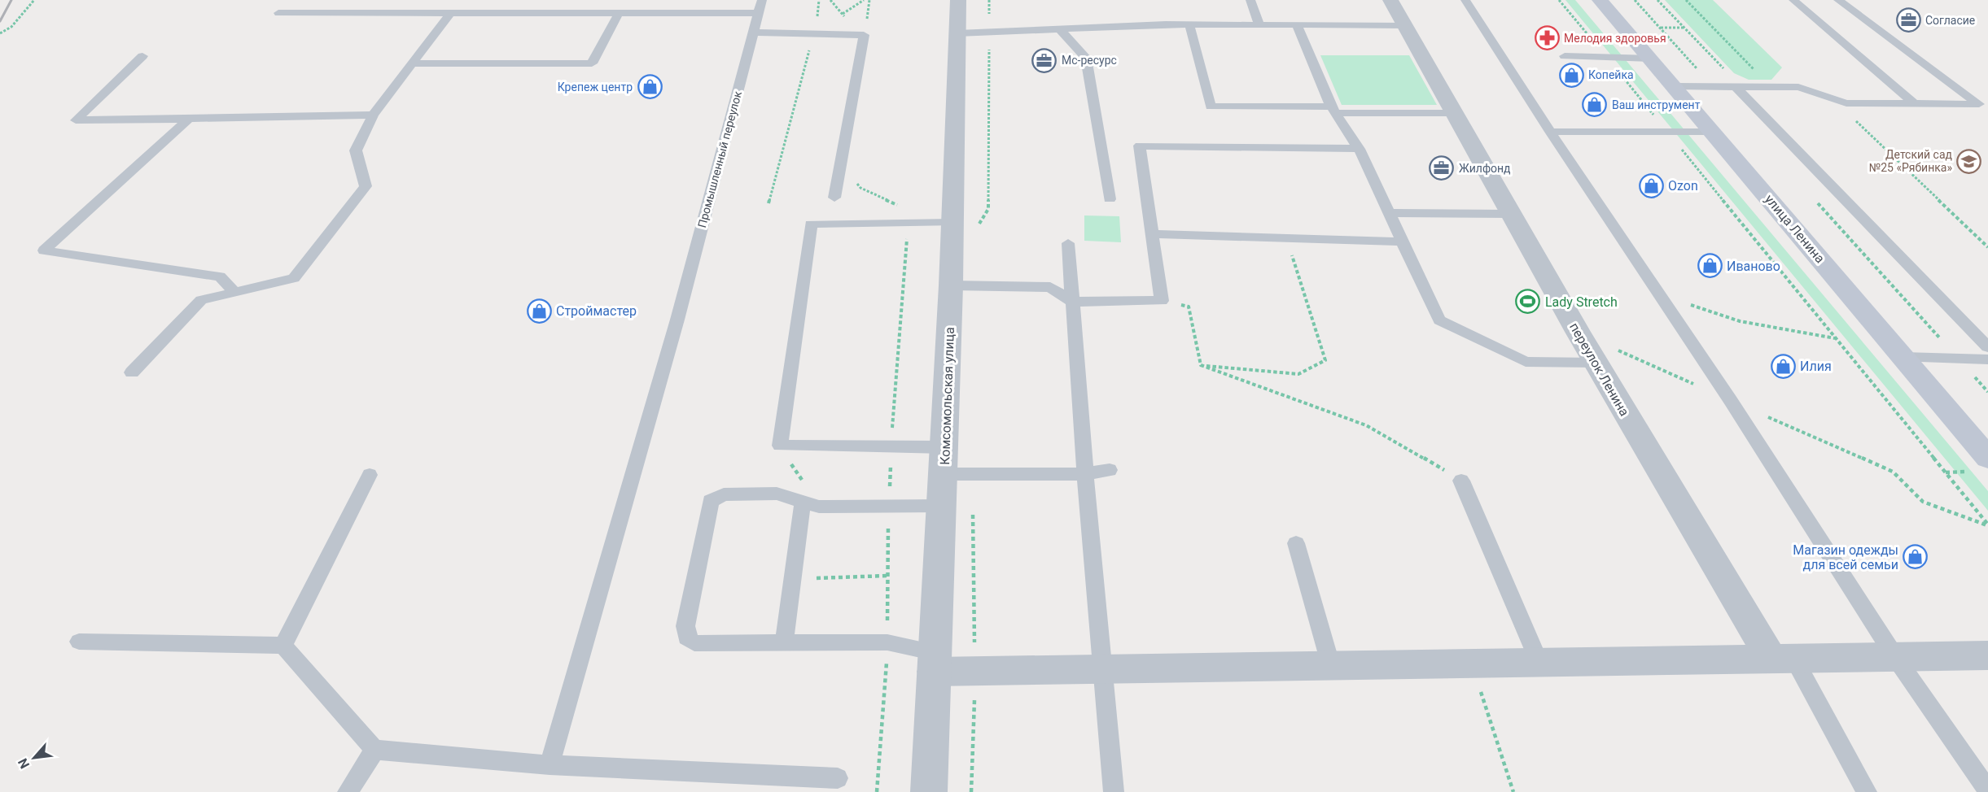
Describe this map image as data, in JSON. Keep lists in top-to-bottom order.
{
  "streets": {
    "main road": ["улица Ленина"],
    "street": ["переулок Ленина", "Комсомольская улица"],
    "lane": ["Промышленный переулок"]
  },
  "places": {
    "office": ["Согласие", "Мс-ресурс", "Жилфонд"],
    "pharmacy": ["Мелодия здоровья"],
    "shop": [
      "Копейка",
      "Крепеж центр",
      "Ваш инструмент",
      "Ozon",
      "Иваново",
      "Строймастер",
      "Илия",
      "Магазин одежды для всей семьи"
    ],
    "school or university": ["Детский сад №25 «Рябинка»"],
    "sports": ["Lady Stretch"]
  },
  "north": "bottom left"
}
